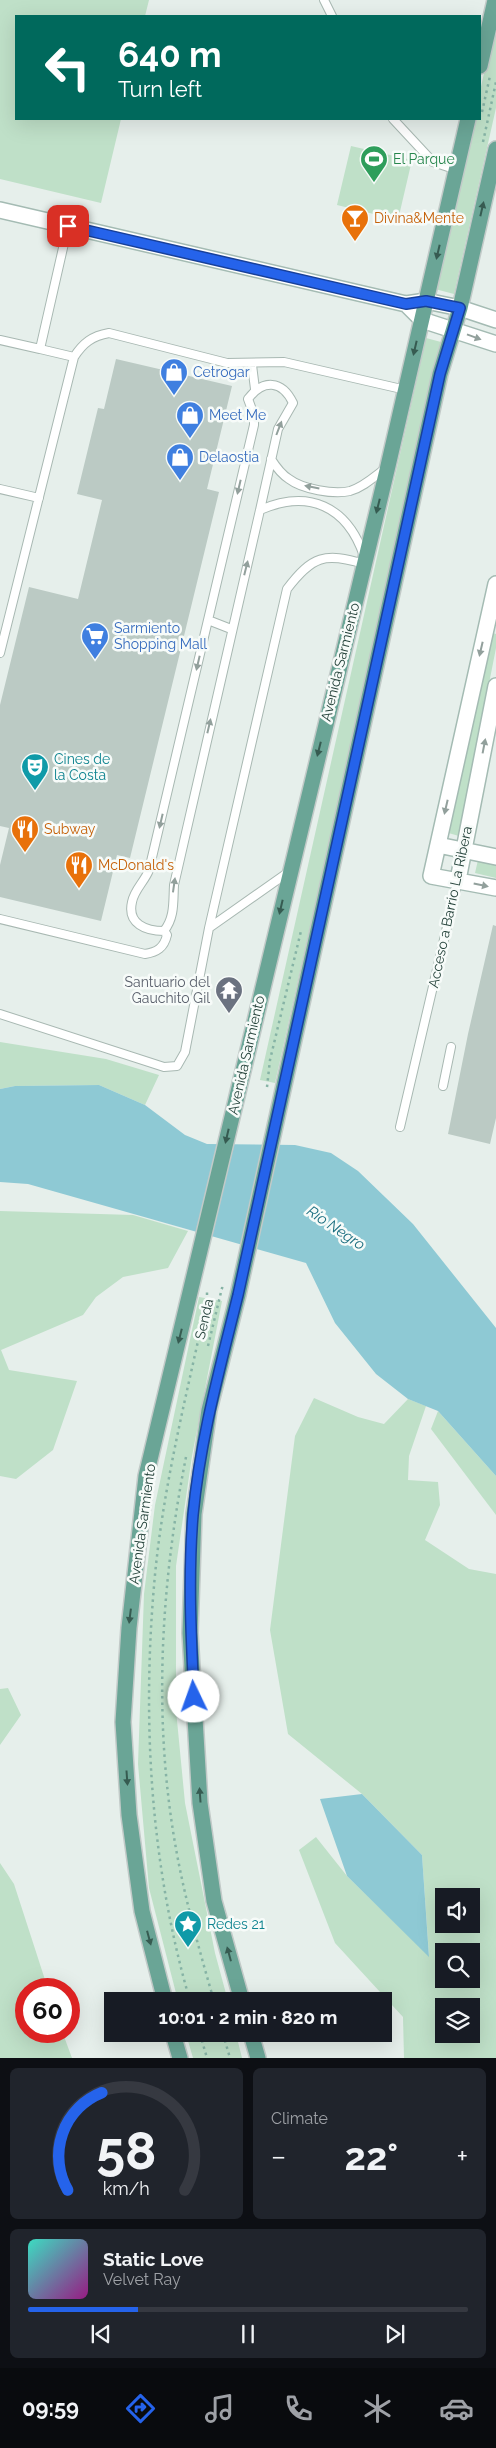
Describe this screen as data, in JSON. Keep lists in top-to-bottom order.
{
  "streets": {
    "main road": ["Avenida Sarmiento"],
    "street": ["Acceso a Barrio La Ribera"],
    "path": ["Senda"]
  },
  "water": ["Río Negro"],
  "places": {
    "sports": ["El Parque"],
    "bar": ["Divina&Mente"],
    "shop": ["Cetrogar", "Meet Me", "Delaostia"],
    "supermarket": ["Sarmiento Shopping Mall"],
    "theatre": ["Cines de la Costa"],
    "restaurant": ["Subway", "McDonald's"],
    "temple": ["Santuario del Gauchito Gil"],
    "place": ["Redes 21"]
  },
  "page": {
    "turn": ["640 m", "Turn left"],
    "limit": "60",
    "trip": "10:01 · 2 min · 820 m",
    "tile": "Climate",
    "heat": ["−", "22°", "+"],
    "song": ["Static Love", "Velvet Ray"],
    "tabs": "09:59",
    "gauge": ["58", "km/h"]
  }
}
